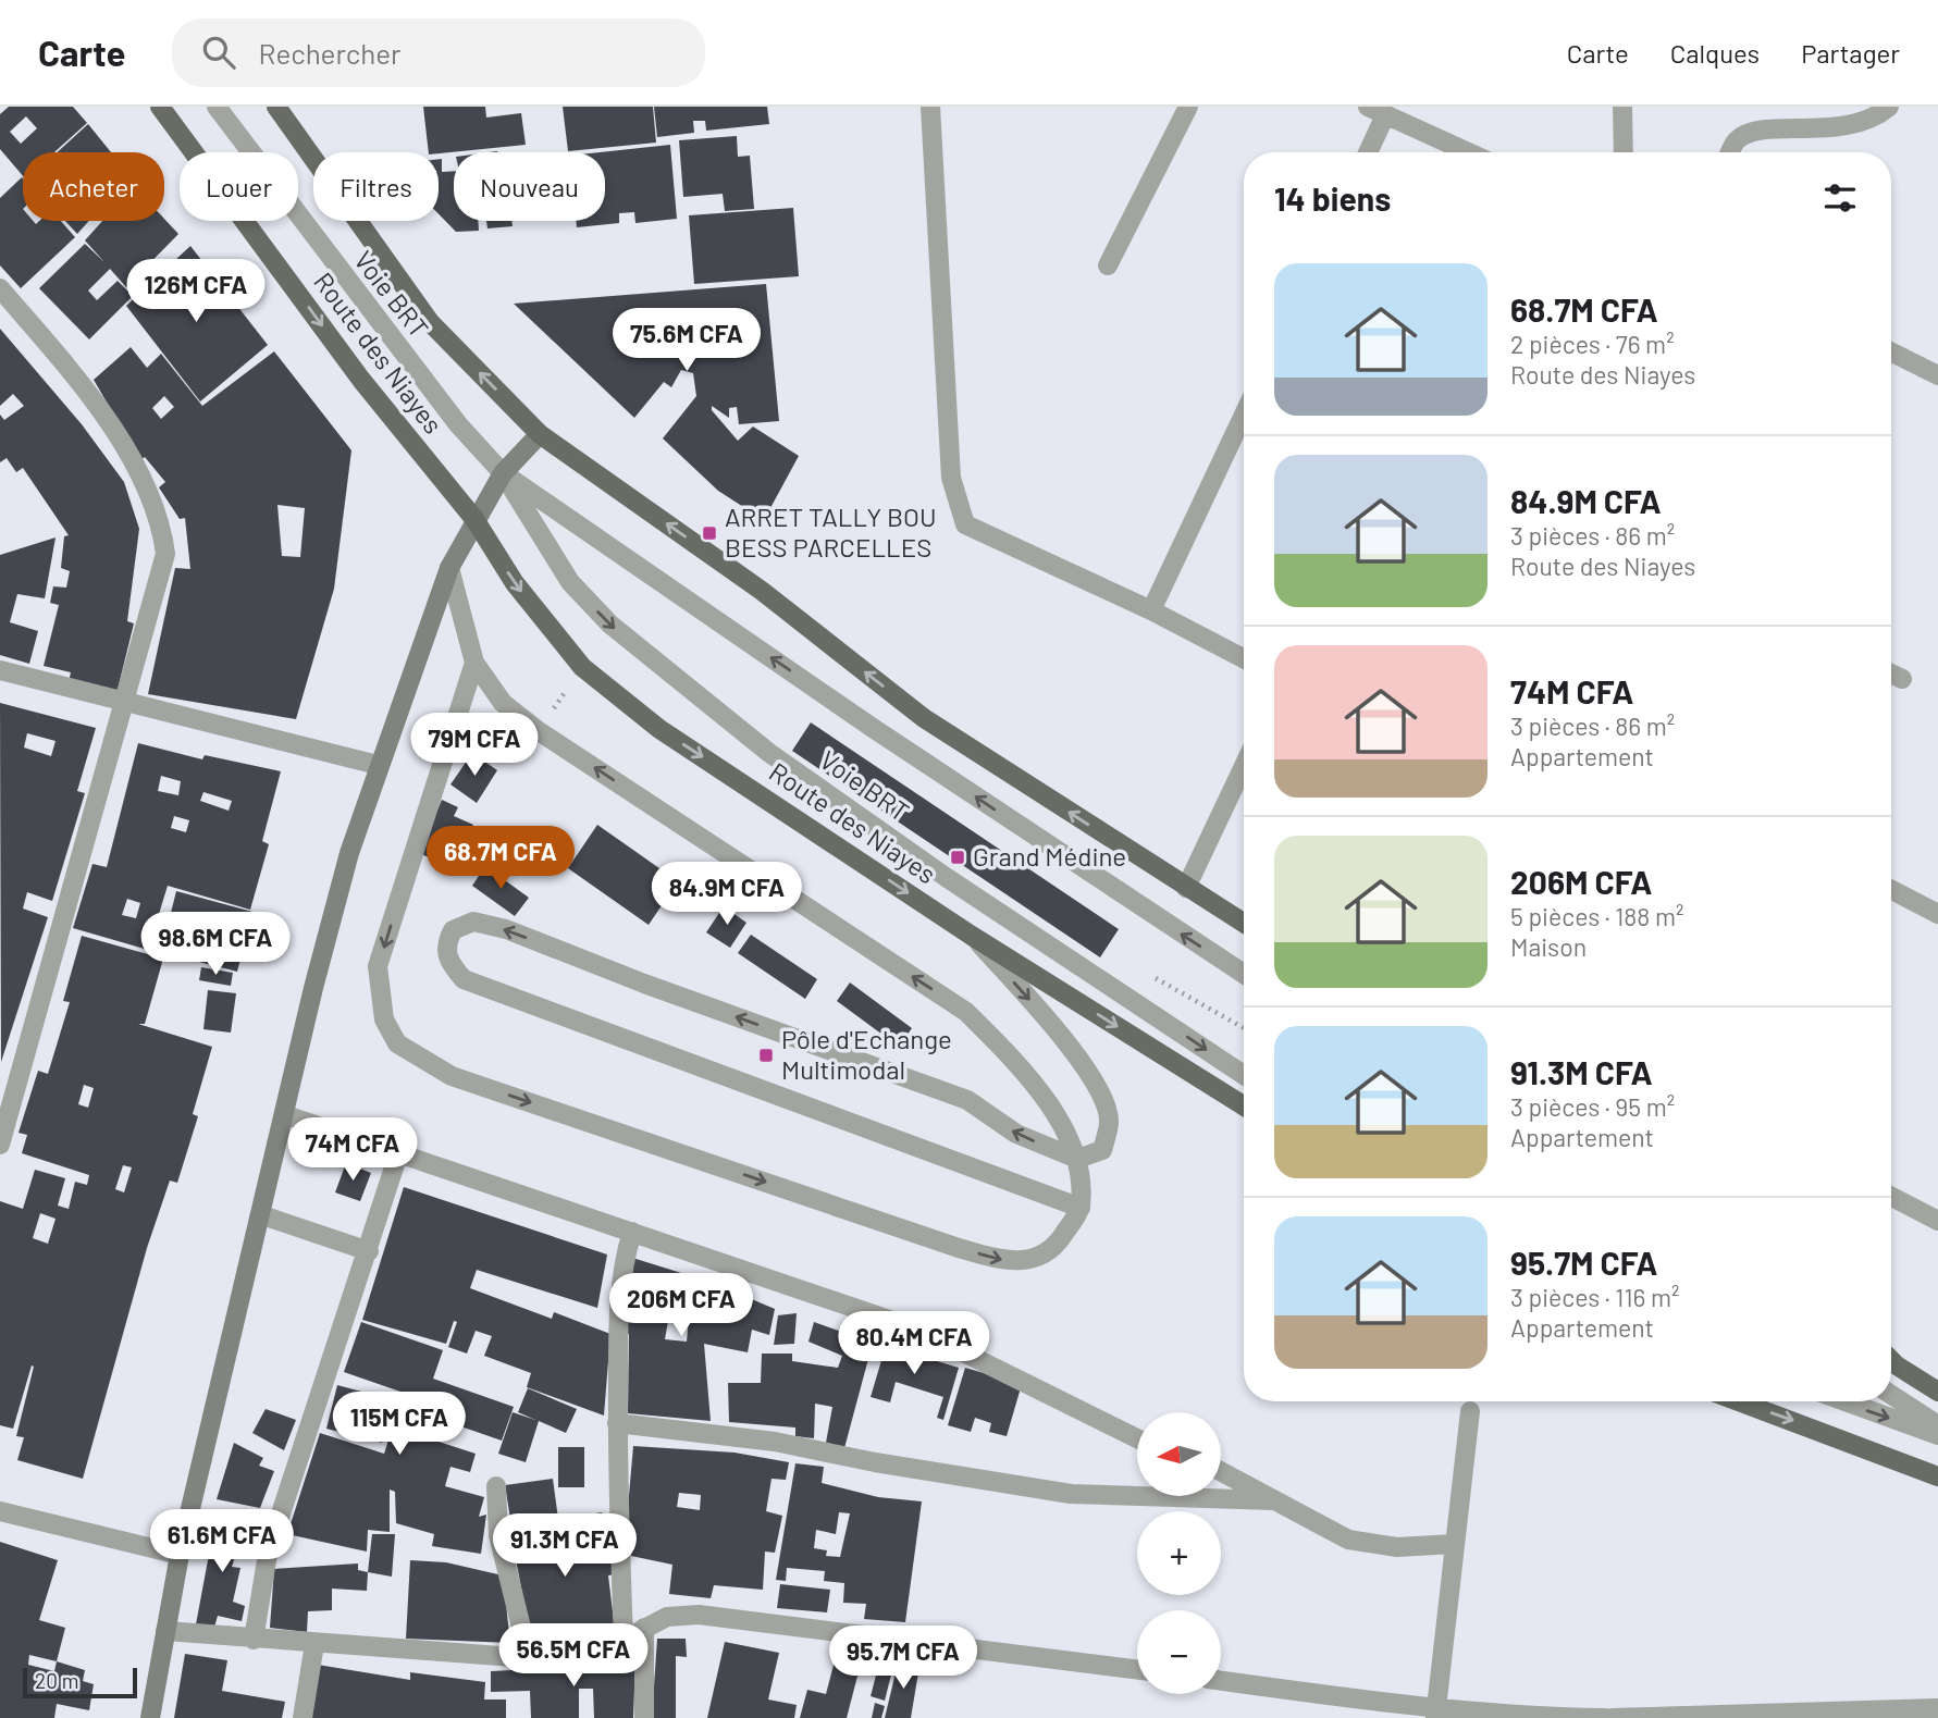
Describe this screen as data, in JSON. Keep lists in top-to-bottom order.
{
  "streets": {
    "main road": ["Route des Niayes"],
    "street": ["Voie BRT"]
  },
  "places": {
    "transit": ["ARRET TALLY BOU BESS PARCELLES", "Grand Médine", "Pôle d'Echange Multimodal"]
  },
  "scale_bar": "20 m",
  "north": "left",
  "page": {
    "header": "Carte",
    "search": "Rechercher",
    "nav": ["Carte", "Calques", "Partager"],
    "chip": [
      "Acheter",
      "Louer",
      "Filtres",
      "Nouveau"
    ],
    "heading": "14 biens",
    "list": [
      {
        "name": "68.7M CFA",
        "note": "2 pièces · 76 m² · Route des Niayes"
      },
      {
        "name": "84.9M CFA",
        "note": "3 pièces · 86 m² · Route des Niayes"
      },
      {
        "name": "74M CFA",
        "note": "3 pièces · 86 m² · Appartement"
      },
      {
        "name": "206M CFA",
        "note": "5 pièces · 188 m² · Maison"
      },
      {
        "name": "91.3M CFA",
        "note": "3 pièces · 95 m² · Appartement"
      },
      {
        "name": "95.7M CFA",
        "note": "3 pièces · 116 m² · Appartement"
      }
    ],
    "price": [
      "126M CFA",
      "75.6M CFA",
      "79M CFA",
      "68.7M CFA",
      "84.9M CFA",
      "98.6M CFA",
      "74M CFA",
      "206M CFA",
      "80.4M CFA",
      "115M CFA",
      "61.6M CFA",
      "91.3M CFA",
      "56.5M CFA",
      "95.7M CFA"
    ],
    "map_buttons": ["+", "−"],
    "scale": "20 m"
  }
}
